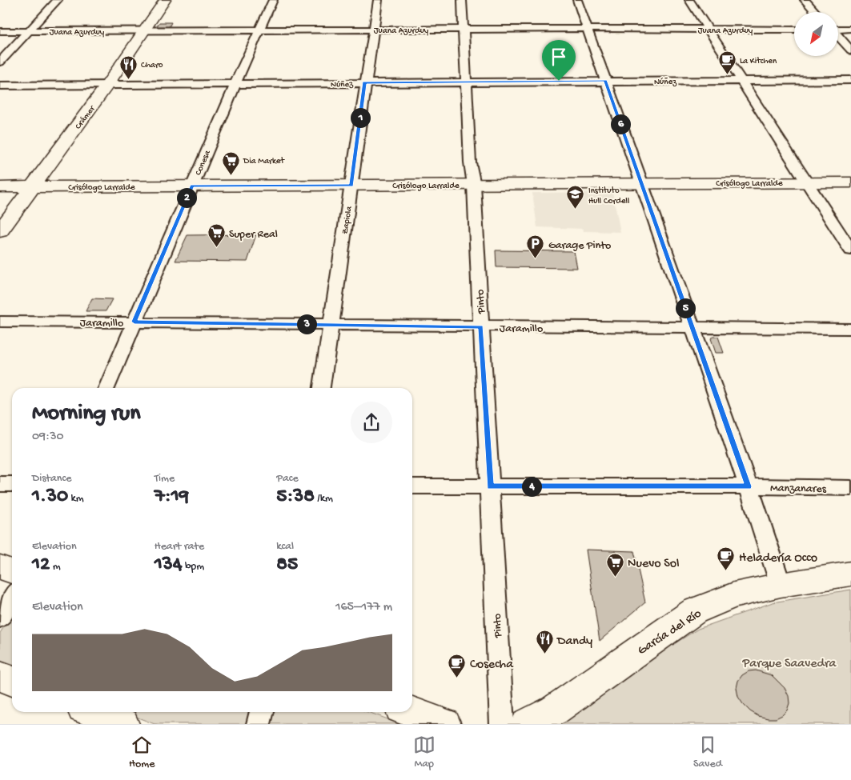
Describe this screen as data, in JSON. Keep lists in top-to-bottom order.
{
  "streets": {
    "street": [
      "Juana Azurduy",
      "Núñez",
      "Crámer",
      "Conesa",
      "Crisólogo Larralde",
      "Zapiola",
      "Pinto",
      "Jaramillo",
      "Manzanares",
      "García del Río"
    ]
  },
  "crossings": [
    ["Juana Azurduy", "Crámer"],
    ["Juana Azurduy", "Conesa"],
    ["Juana Azurduy", "Zapiola"],
    ["Juana Azurduy", "Pinto"],
    ["Núñez", "Crámer"],
    ["Núñez", "Conesa"],
    ["Núñez", "Zapiola"],
    ["Núñez", "Pinto"],
    ["Crámer", "Crisólogo Larralde"],
    ["Conesa", "Crisólogo Larralde"],
    ["Conesa", "Jaramillo"],
    ["Crisólogo Larralde", "Zapiola"],
    ["Crisólogo Larralde", "Pinto"],
    ["Zapiola", "Jaramillo"],
    ["Pinto", "Jaramillo"],
    ["Pinto", "Manzanares"]
  ],
  "parks": ["Parque Saavedra"],
  "places": {
    "cafe": ["La Kitchen", "Heladería Occo", "Cosecha"],
    "restaurant": ["Charo", "Dandy"],
    "supermarket": ["Dia Market", "Super Real", "Nuevo Sol"],
    "school or university": ["Instituto Hull Cordell"],
    "parking": ["Garage Pinto"]
  },
  "north": "bottom left",
  "page": {
    "pins": [
      "1",
      "6",
      "2",
      "5",
      "3",
      "4"
    ],
    "heading": ["Morning run", "09:30"],
    "stats": [
      ["Distance", "1.30 km"],
      ["Time", "7:19"],
      ["Pace", "5:38 /km"],
      ["Elevation", "12 m"],
      ["Heart rate", "134 bpm"],
      ["kcal", "85"]
    ],
    "chart": ["Elevation", "165–177 m"],
    "tabs": ["Home", "Map", "Saved"]
  }
}
